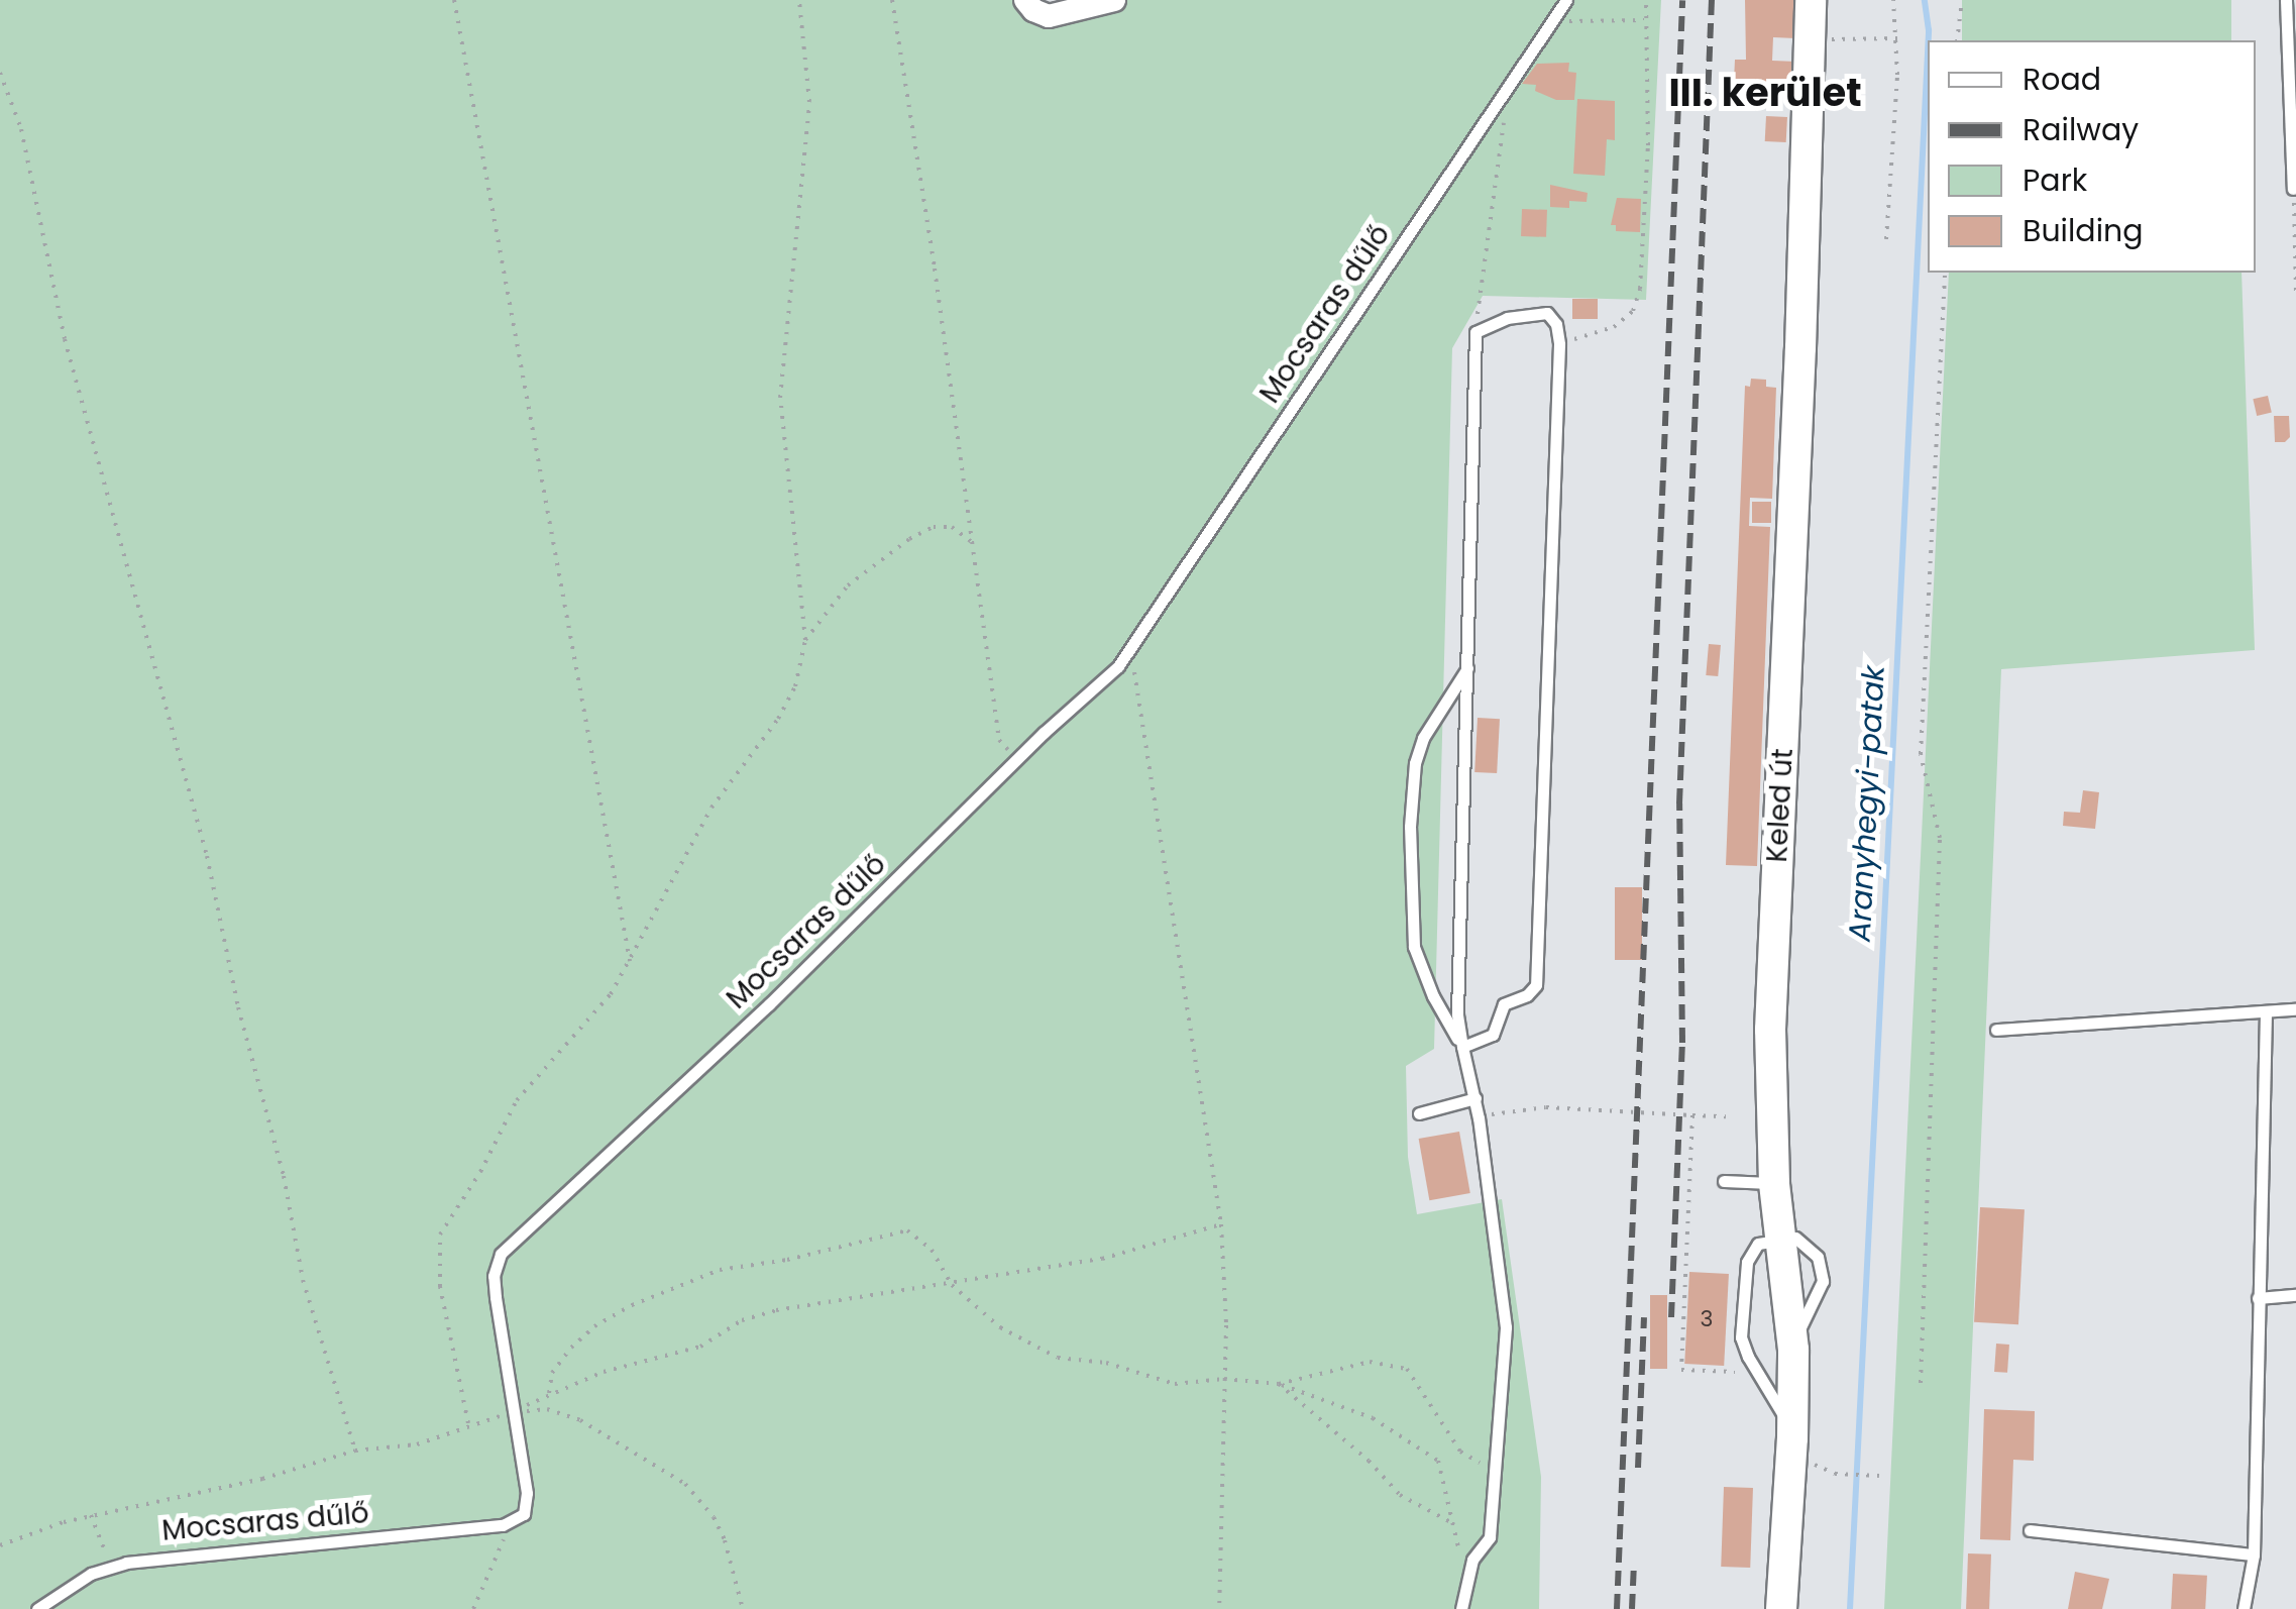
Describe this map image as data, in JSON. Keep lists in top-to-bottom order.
{
  "streets": {
    "street": ["Keled út"],
    "lane": ["Mocsaras dűlő"]
  },
  "districts": ["III. kerület"],
  "water": ["Aranyhegyi-patak"],
  "house_numbers": ["3"],
  "legend": [
    "Road",
    "Railway",
    "Park",
    "Building"
  ]
}
